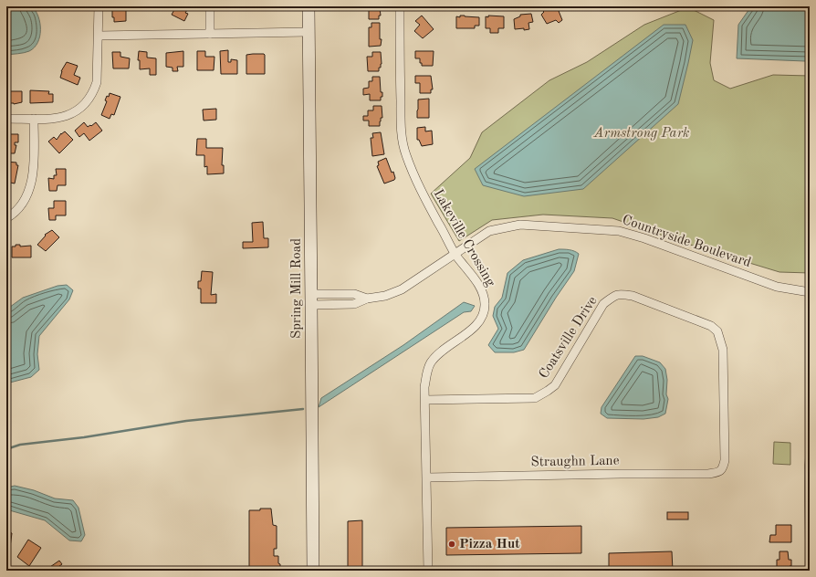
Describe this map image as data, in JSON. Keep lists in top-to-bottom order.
{
  "streets": {
    "street": [
      "Lakeville Crossing",
      "Countryside Boulevard",
      "Spring Mill Road",
      "Coatsville Drive",
      "Straughn Lane"
    ]
  },
  "crossings": [
    ["Lakeville Crossing", "Countryside Boulevard"],
    ["Lakeville Crossing", "Coatsville Drive"],
    ["Lakeville Crossing", "Straughn Lane"],
    ["Countryside Boulevard", "Spring Mill Road"],
    ["Coatsville Drive", "Straughn Lane"]
  ],
  "parks": ["Armstrong Park"],
  "places": ["Pizza Hut"]
}
